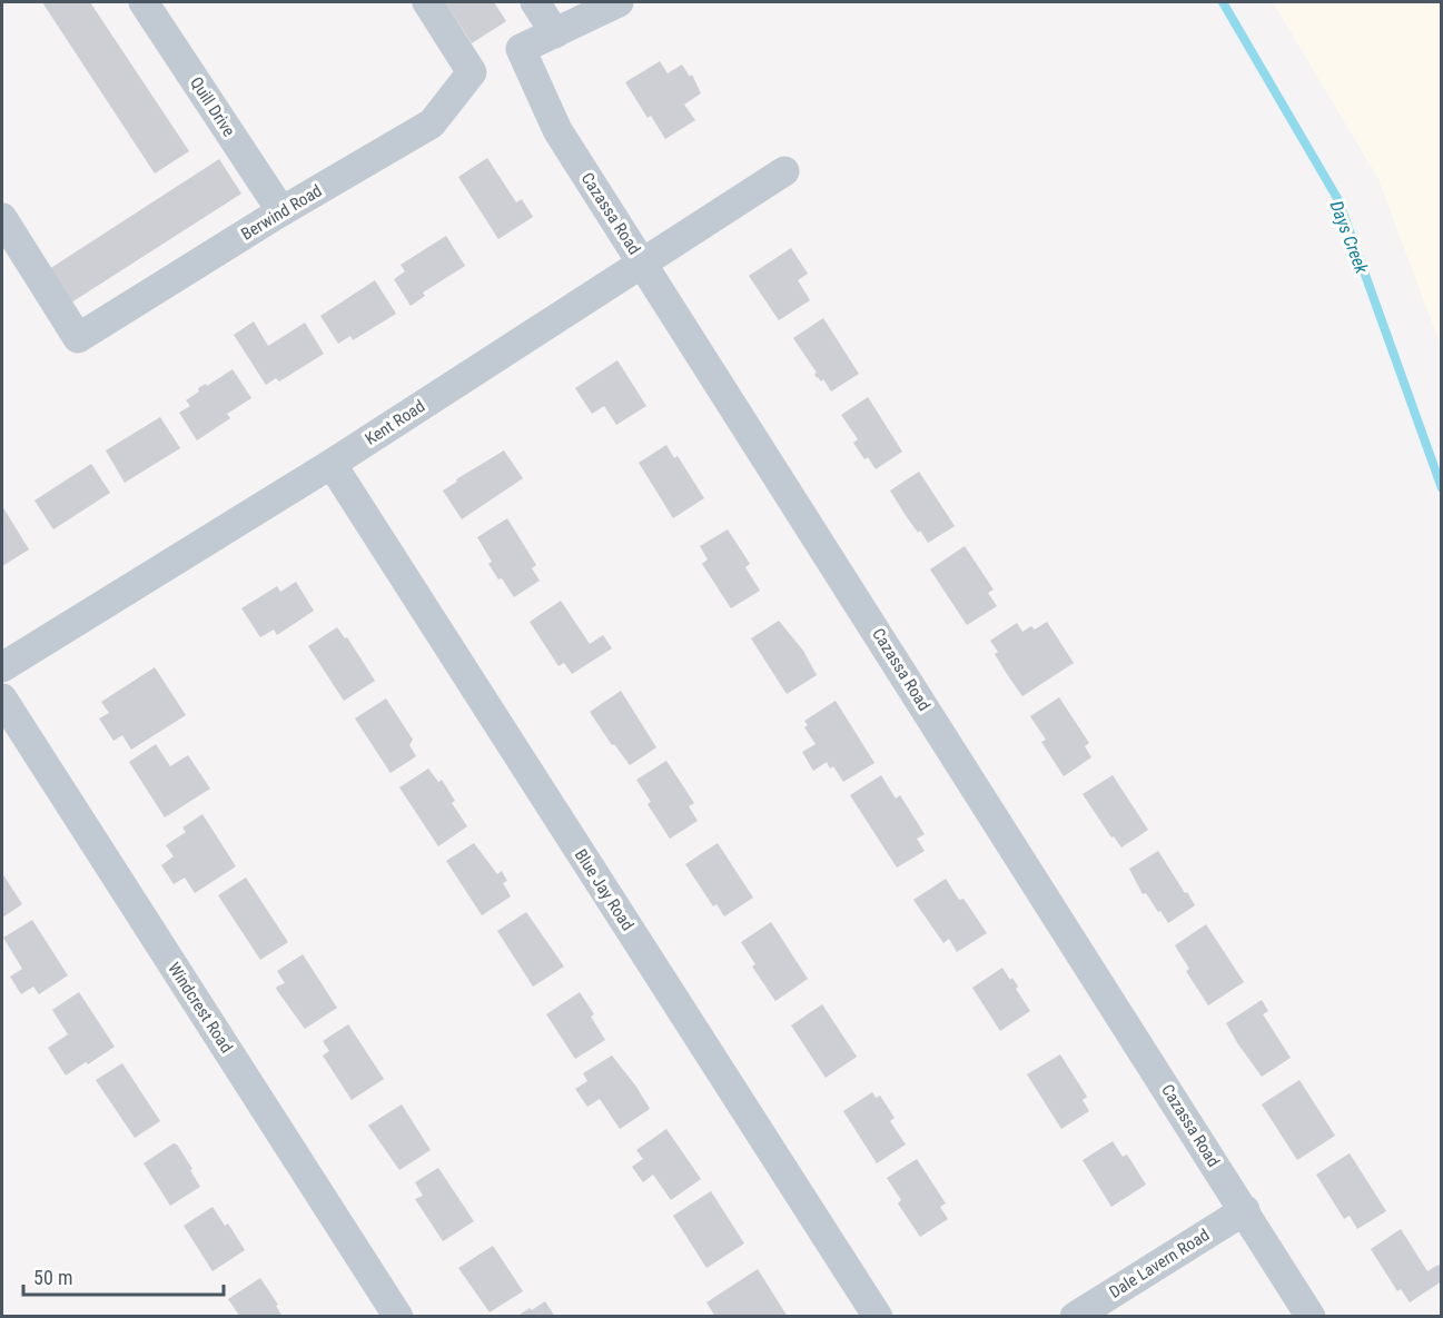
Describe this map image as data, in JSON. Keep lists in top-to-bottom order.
{
  "streets": {
    "street": [
      "Quill Drive",
      "Berwind Road",
      "Cazassa Road",
      "Kent Road",
      "Blue Jay Road",
      "Windcrest Road",
      "Dale Lavern Road"
    ]
  },
  "crossings": [
    ["Quill Drive", "Berwind Road"],
    ["Cazassa Road", "Kent Road"],
    ["Cazassa Road", "Dale Lavern Road"],
    ["Kent Road", "Blue Jay Road"]
  ],
  "water": ["Days Creek"],
  "scale_bar": "50 m"
}
